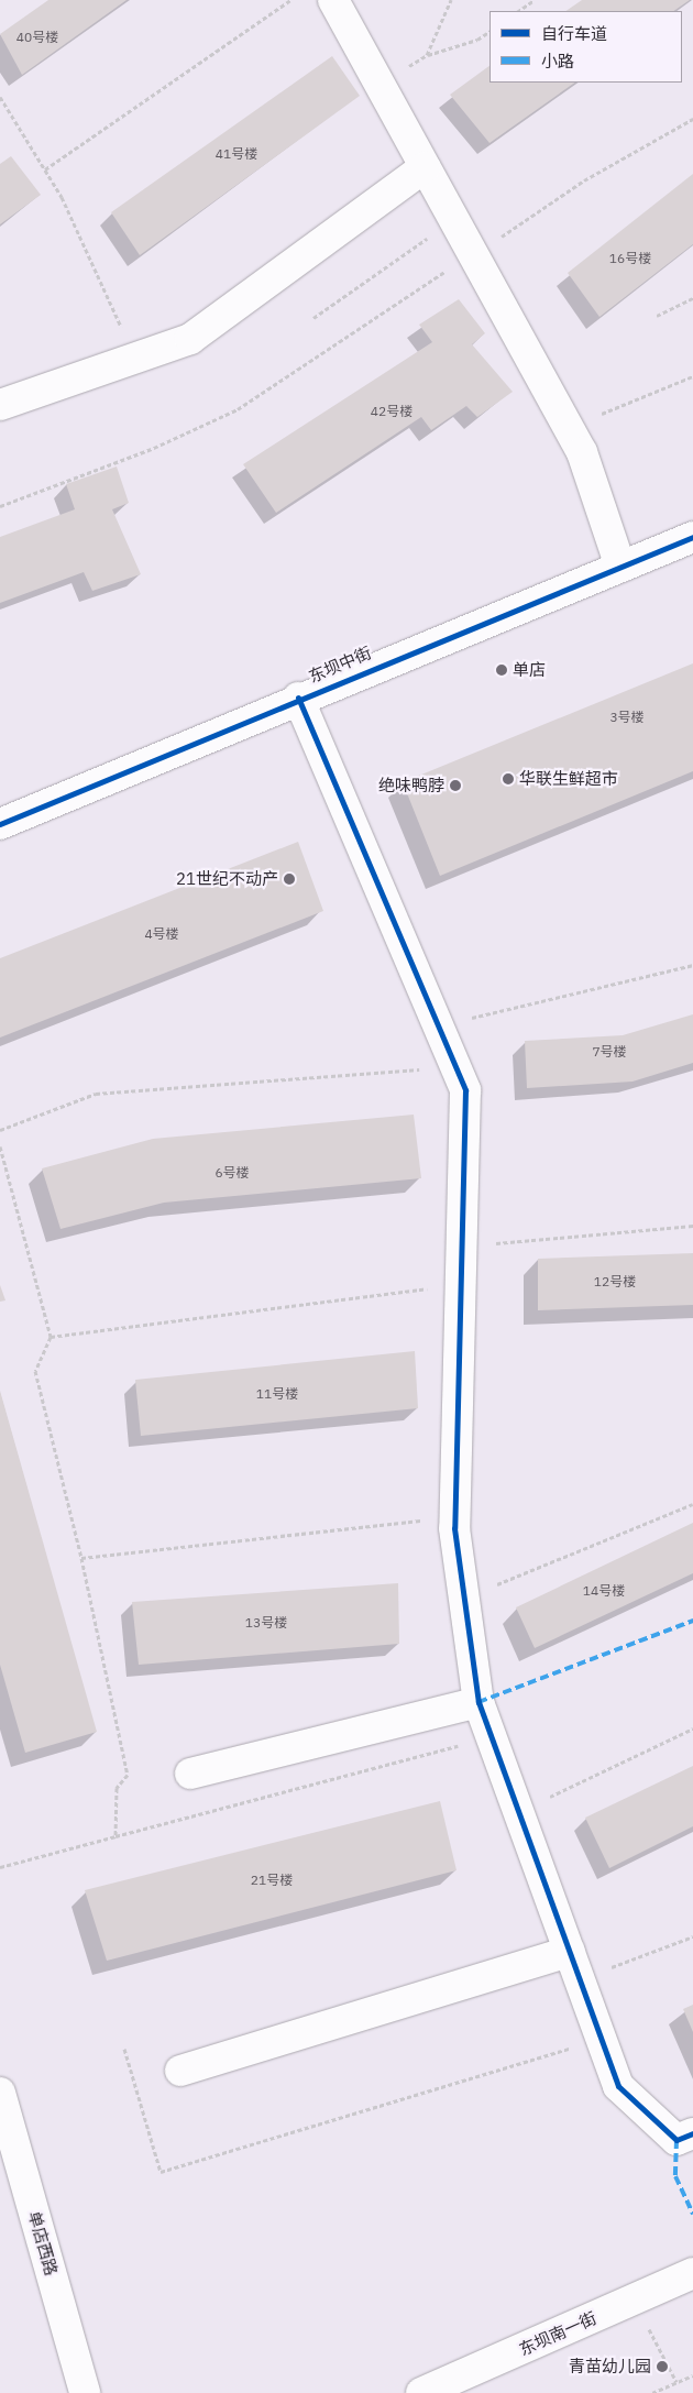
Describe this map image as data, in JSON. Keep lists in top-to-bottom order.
{
  "streets": {
    "street": ["东坝中街", "单店西路", "东坝南一街"]
  },
  "places": [
    "单店",
    "华联生鲜超市",
    "绝味鸭脖",
    "21世纪不动产",
    "青苗幼儿园"
  ],
  "house_numbers": [
    "40号楼",
    "41号楼",
    "16号楼",
    "42号楼",
    "3号楼",
    "4号楼",
    "7号楼",
    "6号楼",
    "12号楼",
    "11号楼",
    "14号楼",
    "13号楼",
    "21号楼"
  ],
  "legend": ["自行车道", "小路"]
}
